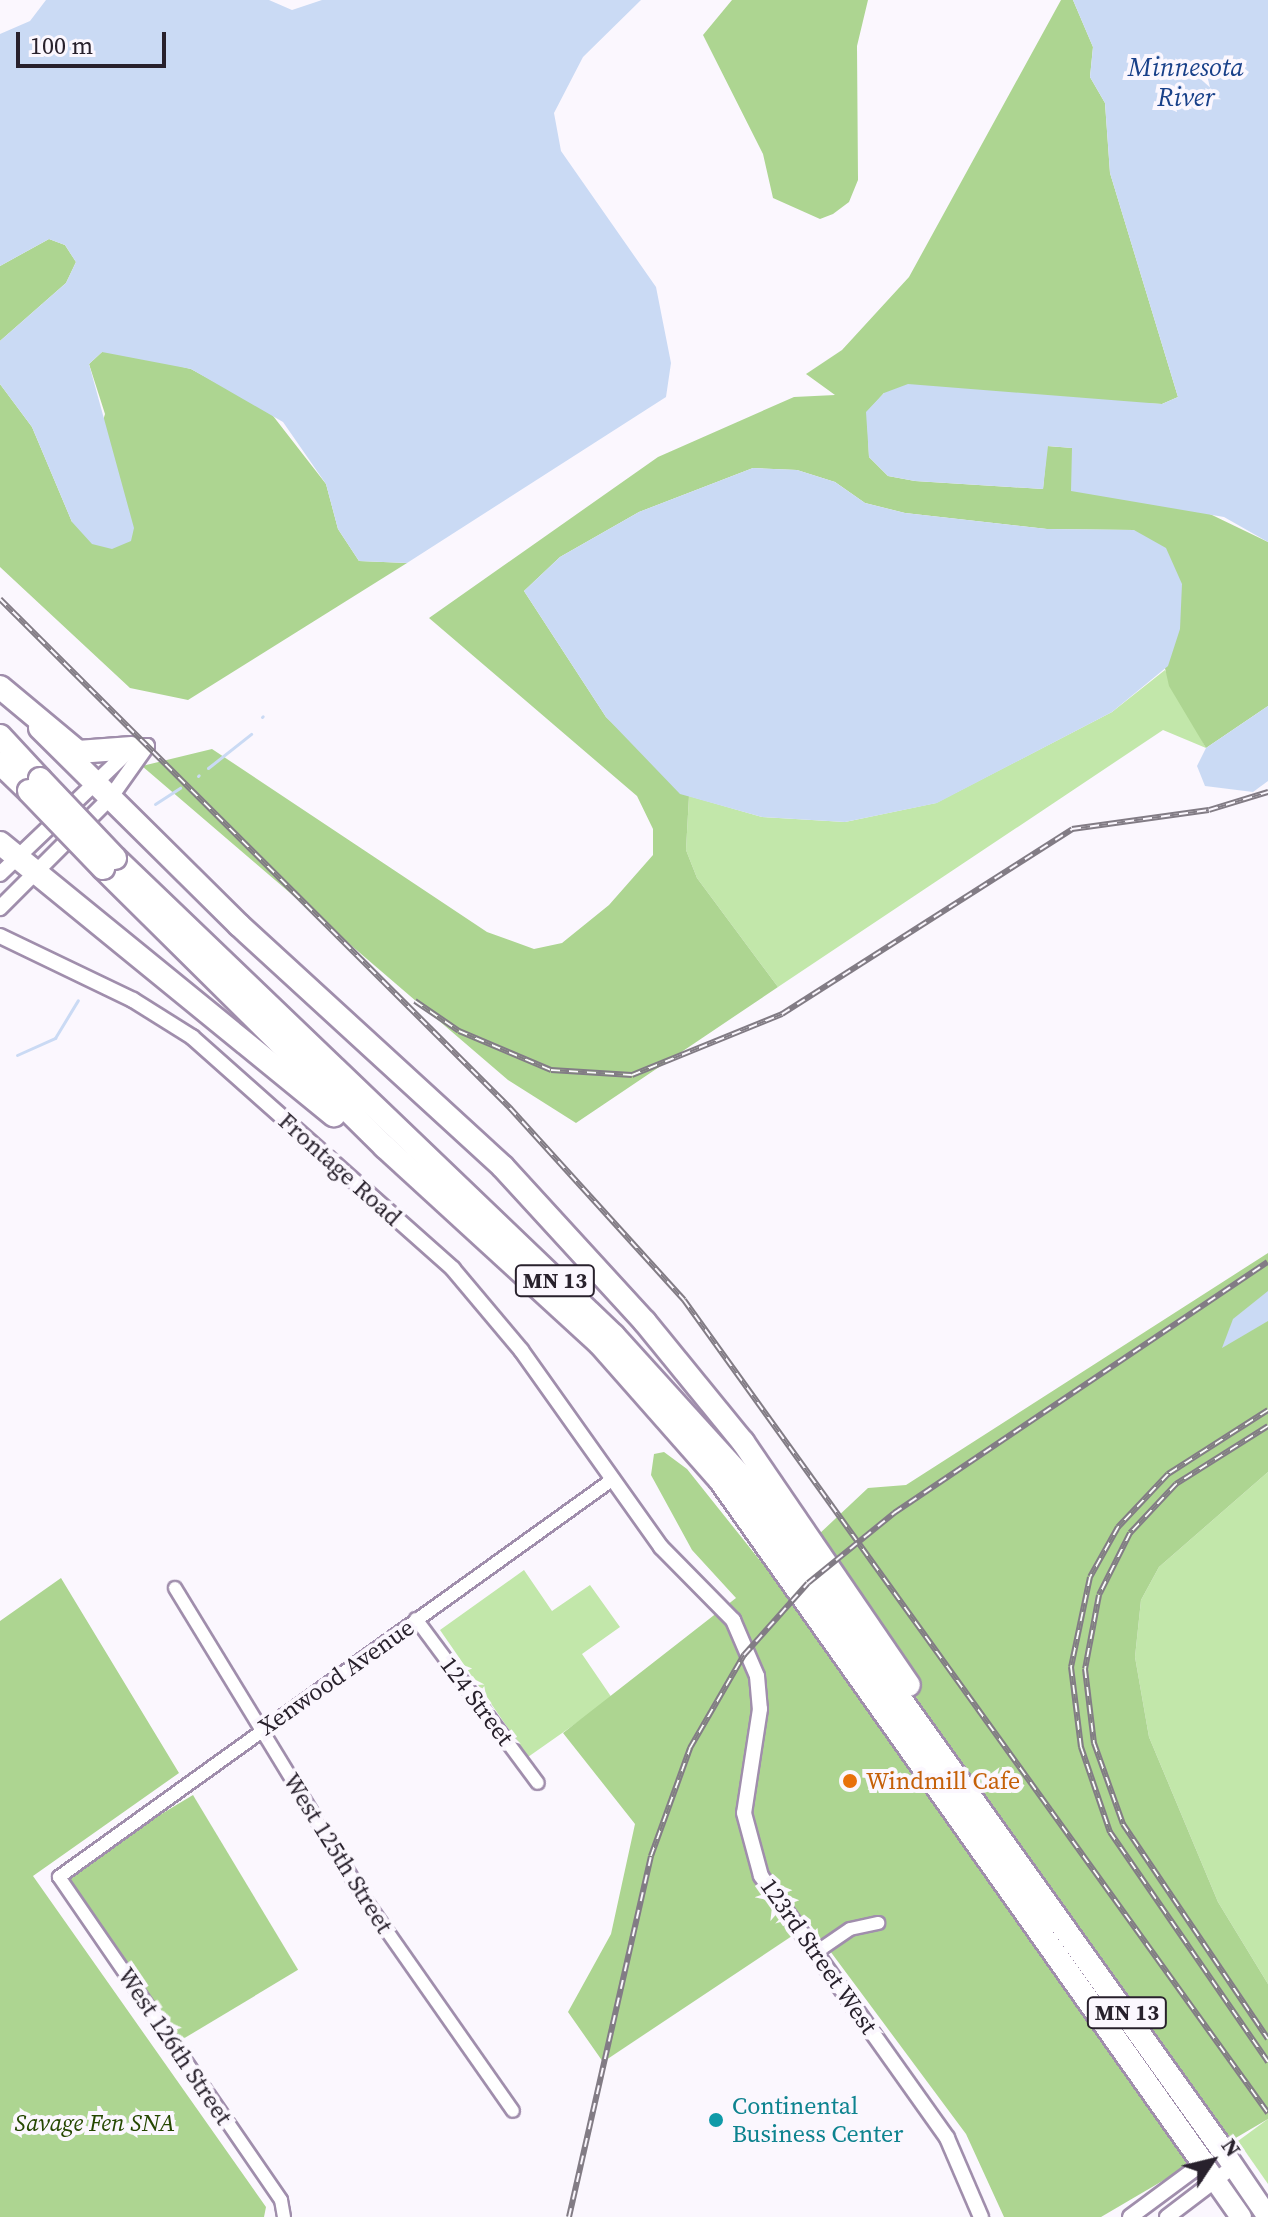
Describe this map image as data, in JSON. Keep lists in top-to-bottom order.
{
  "streets": {
    "highway": ["MN 13"],
    "street": [
      "Frontage Road",
      "Xenwood Avenue",
      "124 Street",
      "West 125th Street",
      "123rd Street West",
      "West 126th Street"
    ]
  },
  "crossings": [
    ["Frontage Road", "Xenwood Avenue"],
    ["Frontage Road", "123rd Street West"],
    ["Xenwood Avenue", "124 Street"],
    ["Xenwood Avenue", "West 125th Street"],
    ["Xenwood Avenue", "123rd Street West"],
    ["Xenwood Avenue", "West 126th Street"]
  ],
  "water": ["Minnesota River"],
  "parks": ["Savage Fen SNA"],
  "places": ["Windmill Cafe", "Continental Business Center"],
  "scale_bar": "100 m",
  "north": "top right"
}
